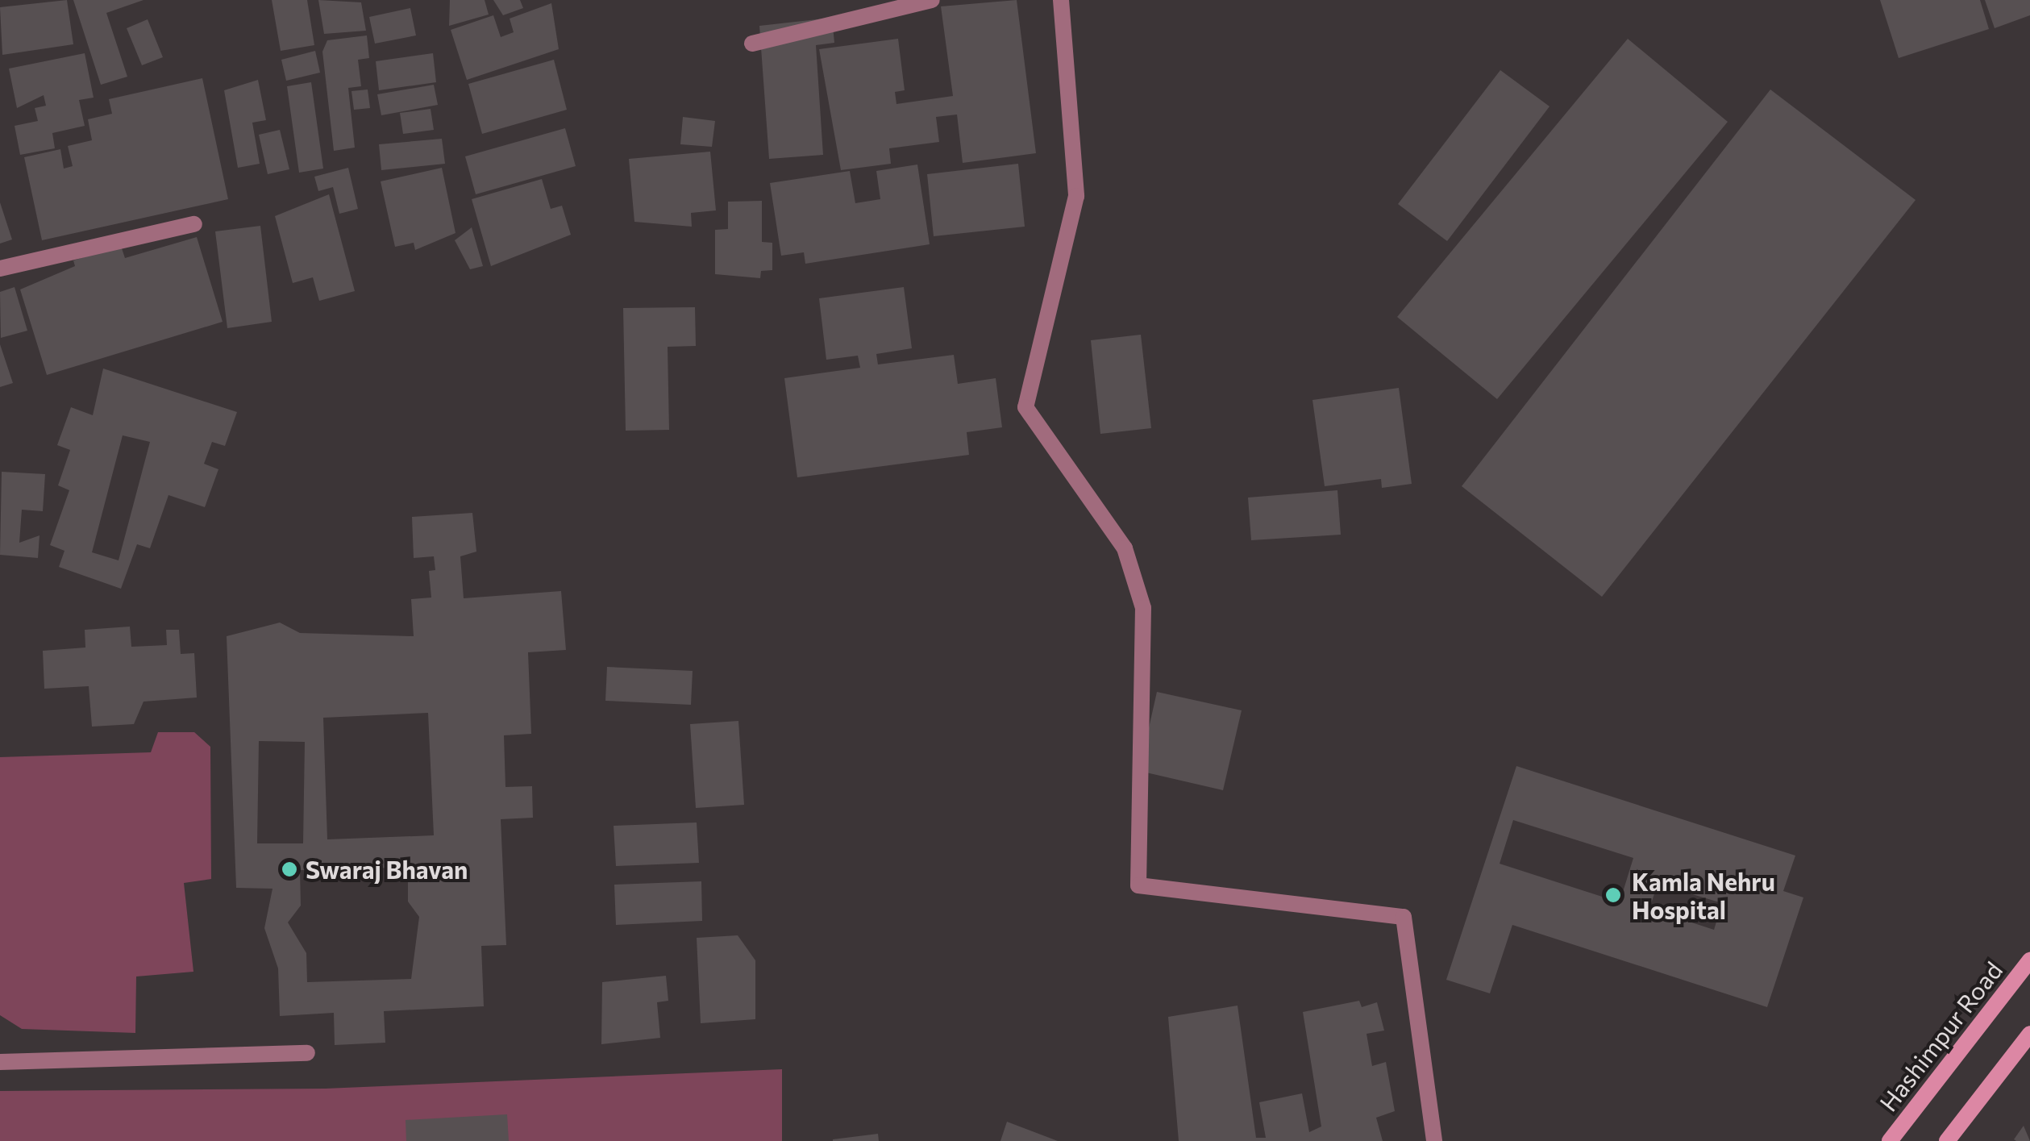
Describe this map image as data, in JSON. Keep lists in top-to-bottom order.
{
  "streets": {
    "main road": ["Hashimpur Road"]
  },
  "places": ["Swaraj Bhavan", "Kamla Nehru Hospital"]
}
